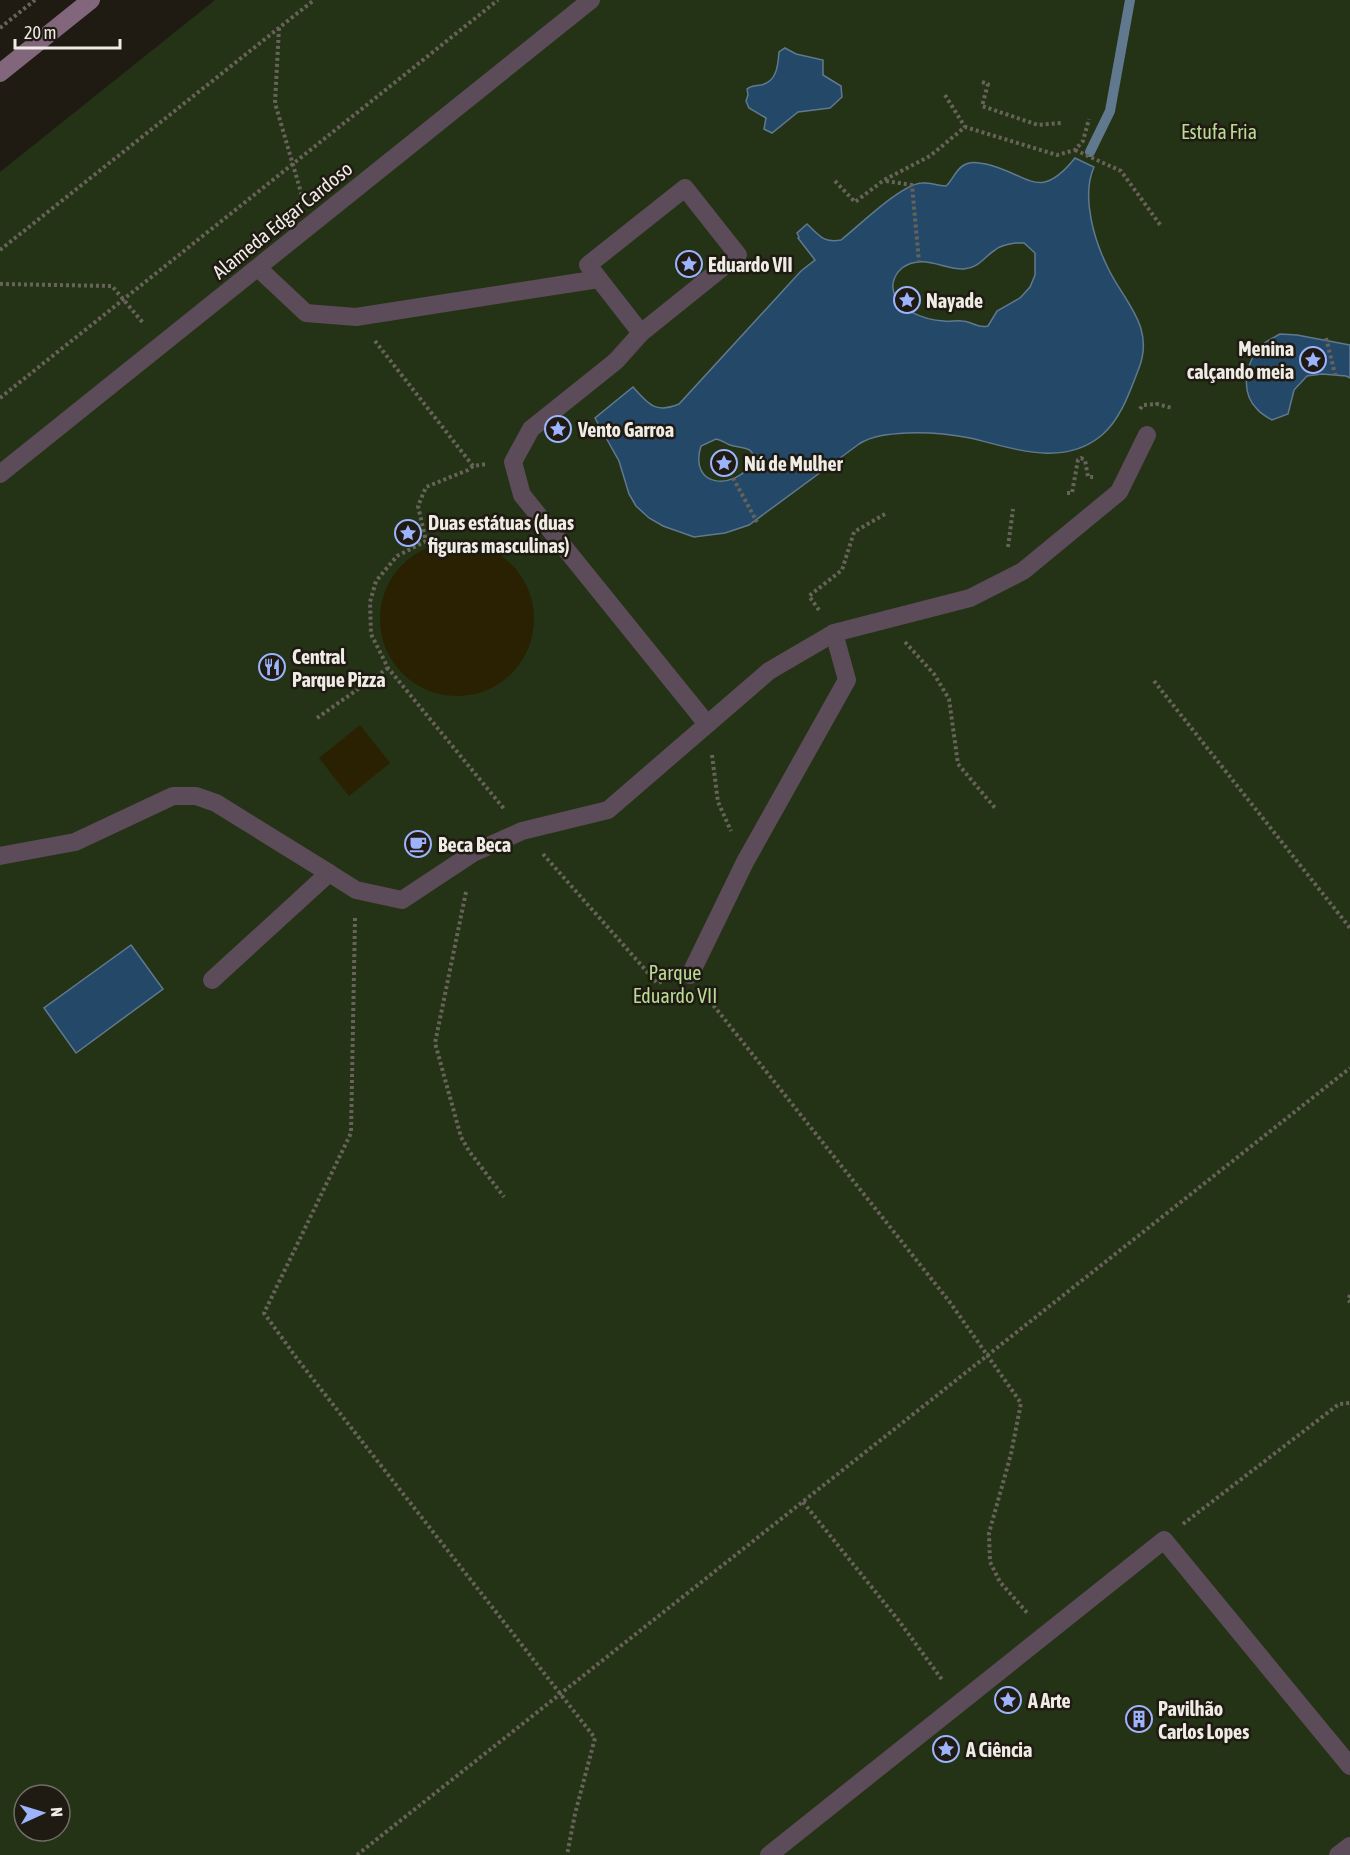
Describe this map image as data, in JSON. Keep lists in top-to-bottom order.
{
  "streets": {
    "street": ["Alameda Edgar Cardoso"]
  },
  "parks": ["Estufa Fria", "Parque Eduardo VII"],
  "places": {
    "place": [
      "Eduardo VII",
      "Nayade",
      "Menina calçando meia",
      "Vento Garroa",
      "Nú de Mulher",
      "Duas estátuas (duas figuras masculinas)",
      "A Arte",
      "A Ciência"
    ],
    "restaurant": ["Central Parque Pizza"],
    "cafe": ["Beca Beca"],
    "building": ["Pavilhão Carlos Lopes"]
  },
  "scale_bar": "20 m",
  "north": "right"
}
